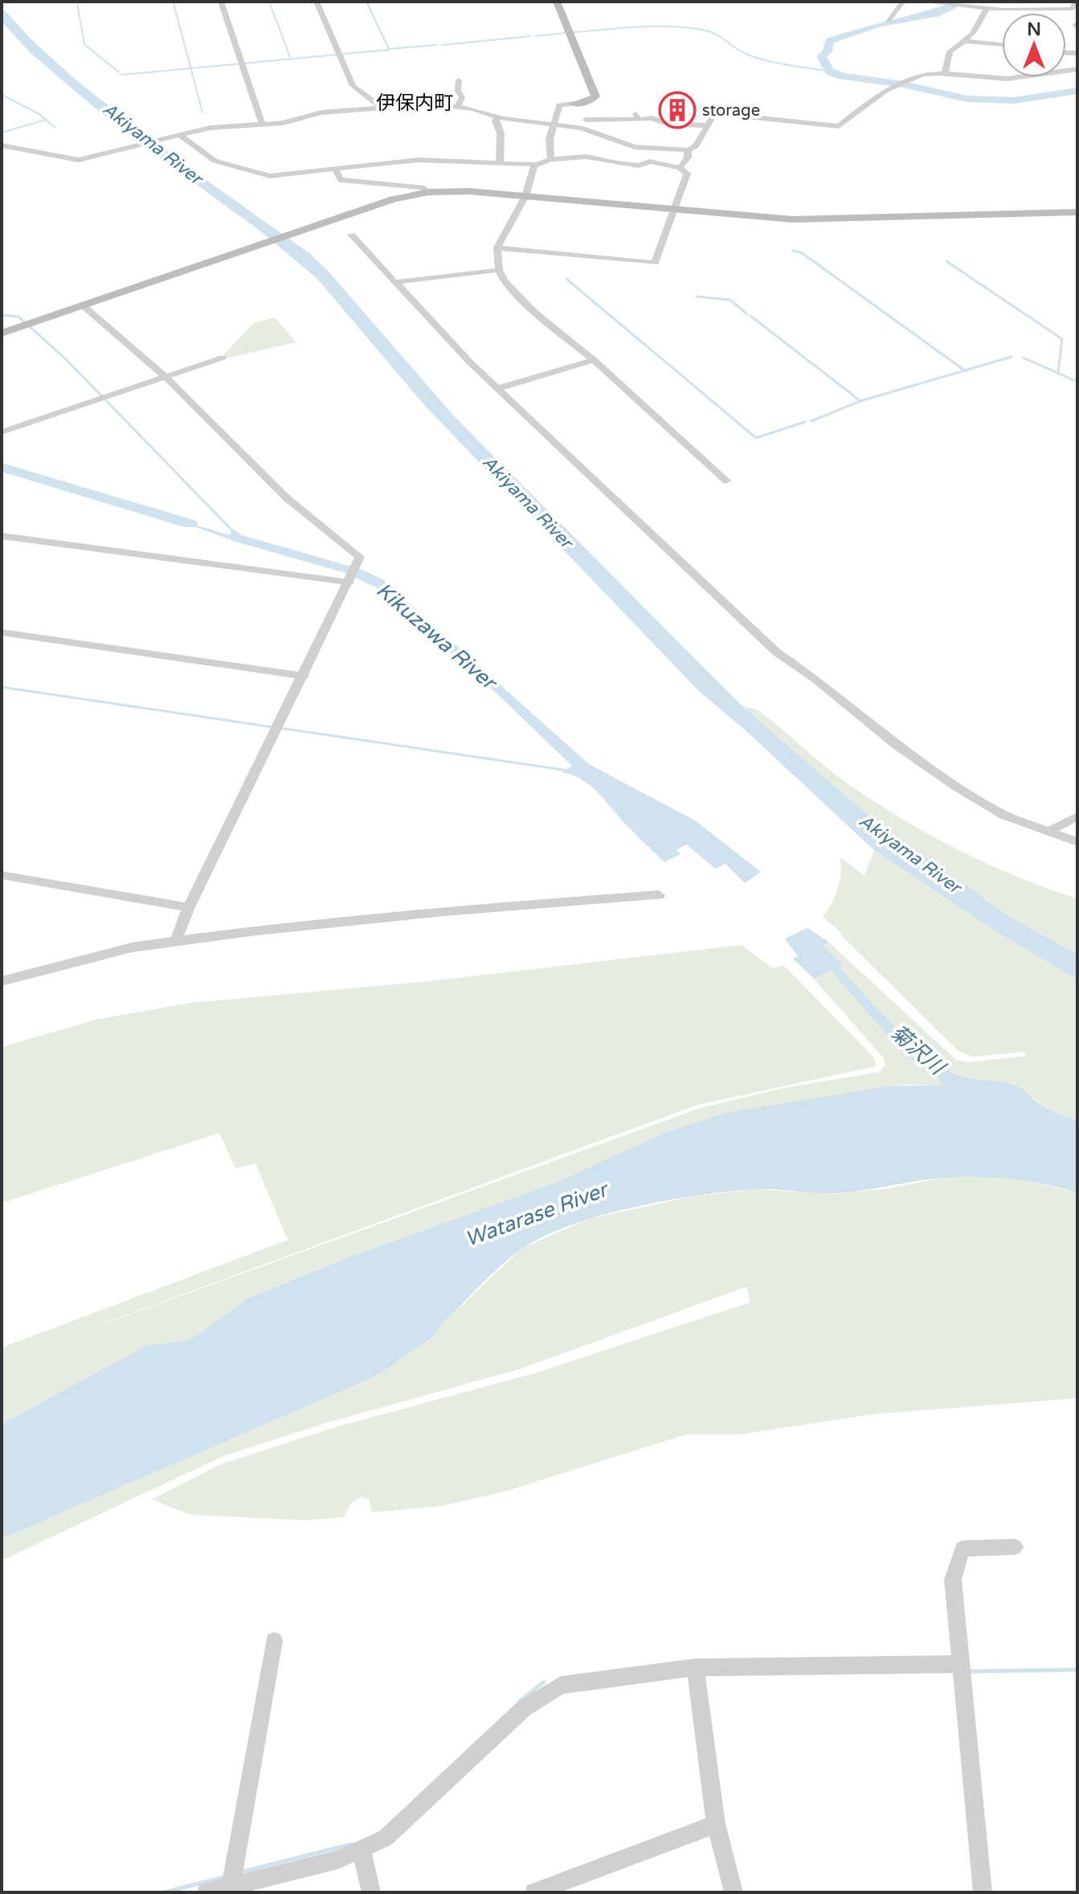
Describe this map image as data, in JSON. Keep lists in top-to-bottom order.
{
  "districts": ["伊保内町"],
  "water": [
    "Akiyama River",
    "Kikuzawa River",
    "菊沢川",
    "Watarase River"
  ],
  "places": {
    "building": ["storage"]
  },
  "north": "top"
}
